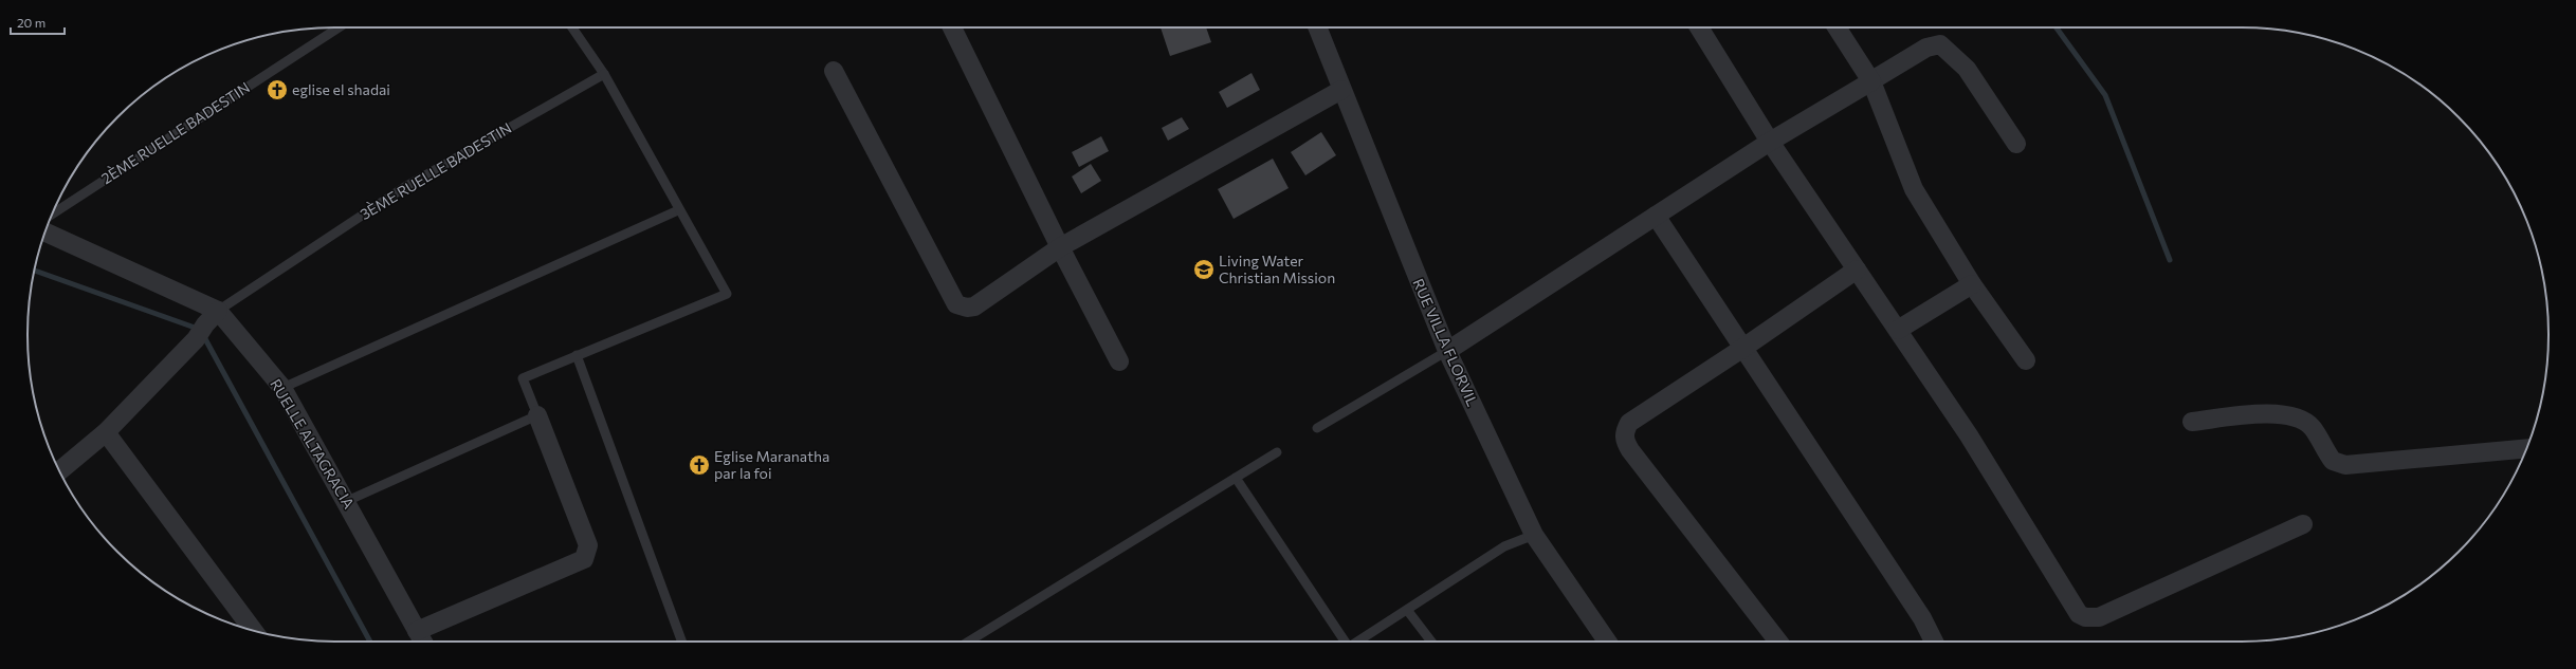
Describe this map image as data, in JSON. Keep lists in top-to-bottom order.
{
  "streets": {
    "street": ["RUE VILLA FLORVIL", "RUELLE ALTAGRACIA"],
    "lane": ["2ÈME RUELLE BADESTIN", "3ÈME RUELLE BADESTIN"]
  },
  "crossings": [
    ["3ÈME RUELLE BADESTIN", "RUELLE ALTAGRACIA"]
  ],
  "places": {
    "church": ["eglise el shadai", "Eglise Maranatha par la foi"],
    "school or university": ["Living Water Christian Mission"]
  },
  "scale_bar": "20 m"
}
